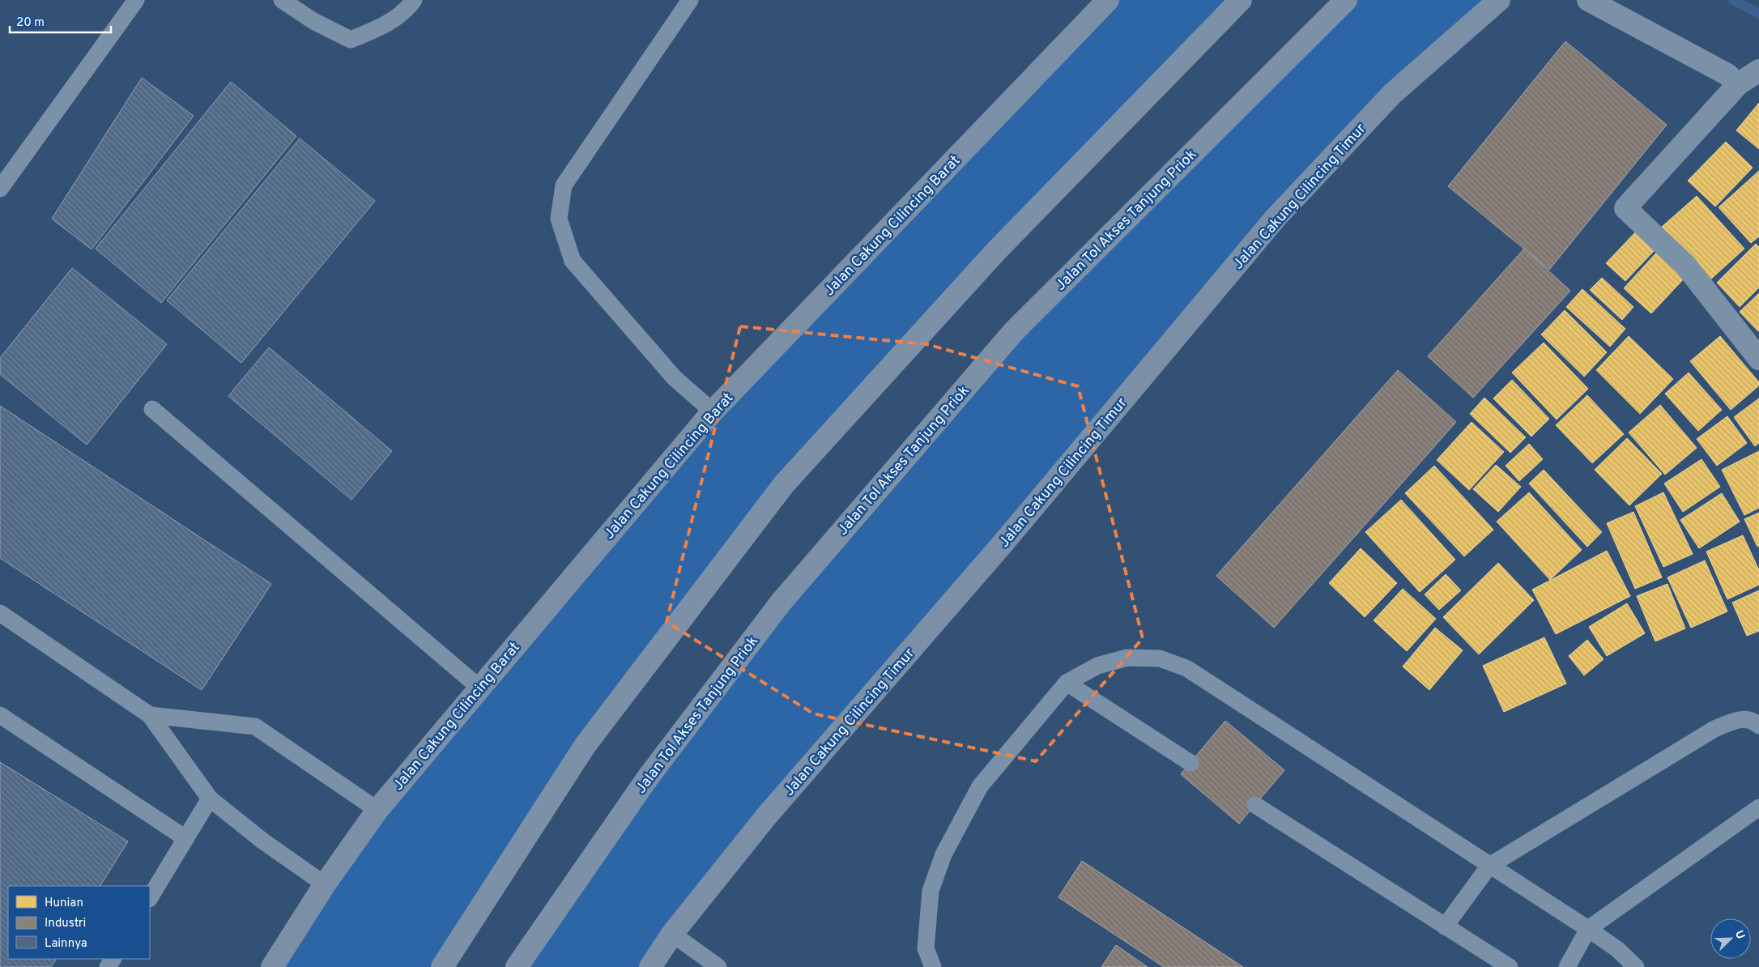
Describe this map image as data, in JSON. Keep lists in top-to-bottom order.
{
  "streets": {
    "highway": ["Jalan Cakung Cilincing Timur", "Jalan Tol Akses Tanjung Priok", "Jalan Cakung Cilincing Barat"]
  },
  "legend": ["Hunian", "Industri", "Lainnya"],
  "scale_bar": "20 m",
  "north": "top right"
}
